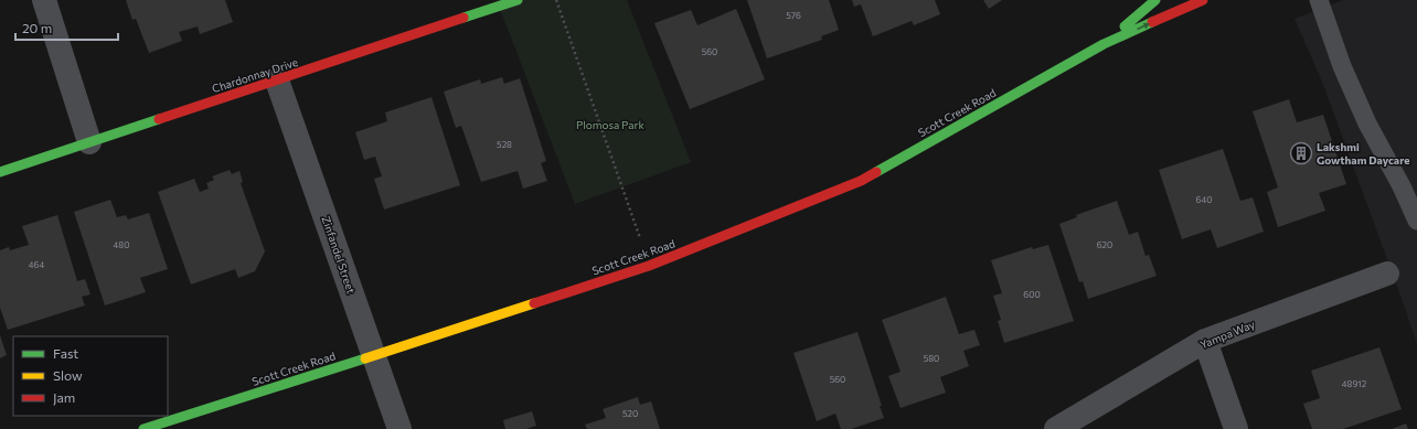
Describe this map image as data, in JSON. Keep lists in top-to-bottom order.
{
  "streets": {
    "main road": ["Chardonnay Drive", "Scott Creek Road"],
    "street": ["Zinfandel Street", "Yampa Way"]
  },
  "crossings": [
    ["Chardonnay Drive", "Zinfandel Street"],
    ["Scott Creek Road", "Zinfandel Street"]
  ],
  "parks": ["Plomosa Park"],
  "places": {
    "building": ["Lakshmi Gowtham Daycare"]
  },
  "house_numbers": [
    "576",
    "560",
    "528",
    "640",
    "480",
    "620",
    "464",
    "600",
    "580",
    "560",
    "48912",
    "520"
  ],
  "legend": ["Fast", "Slow", "Jam"],
  "scale_bar": "20 m"
}
